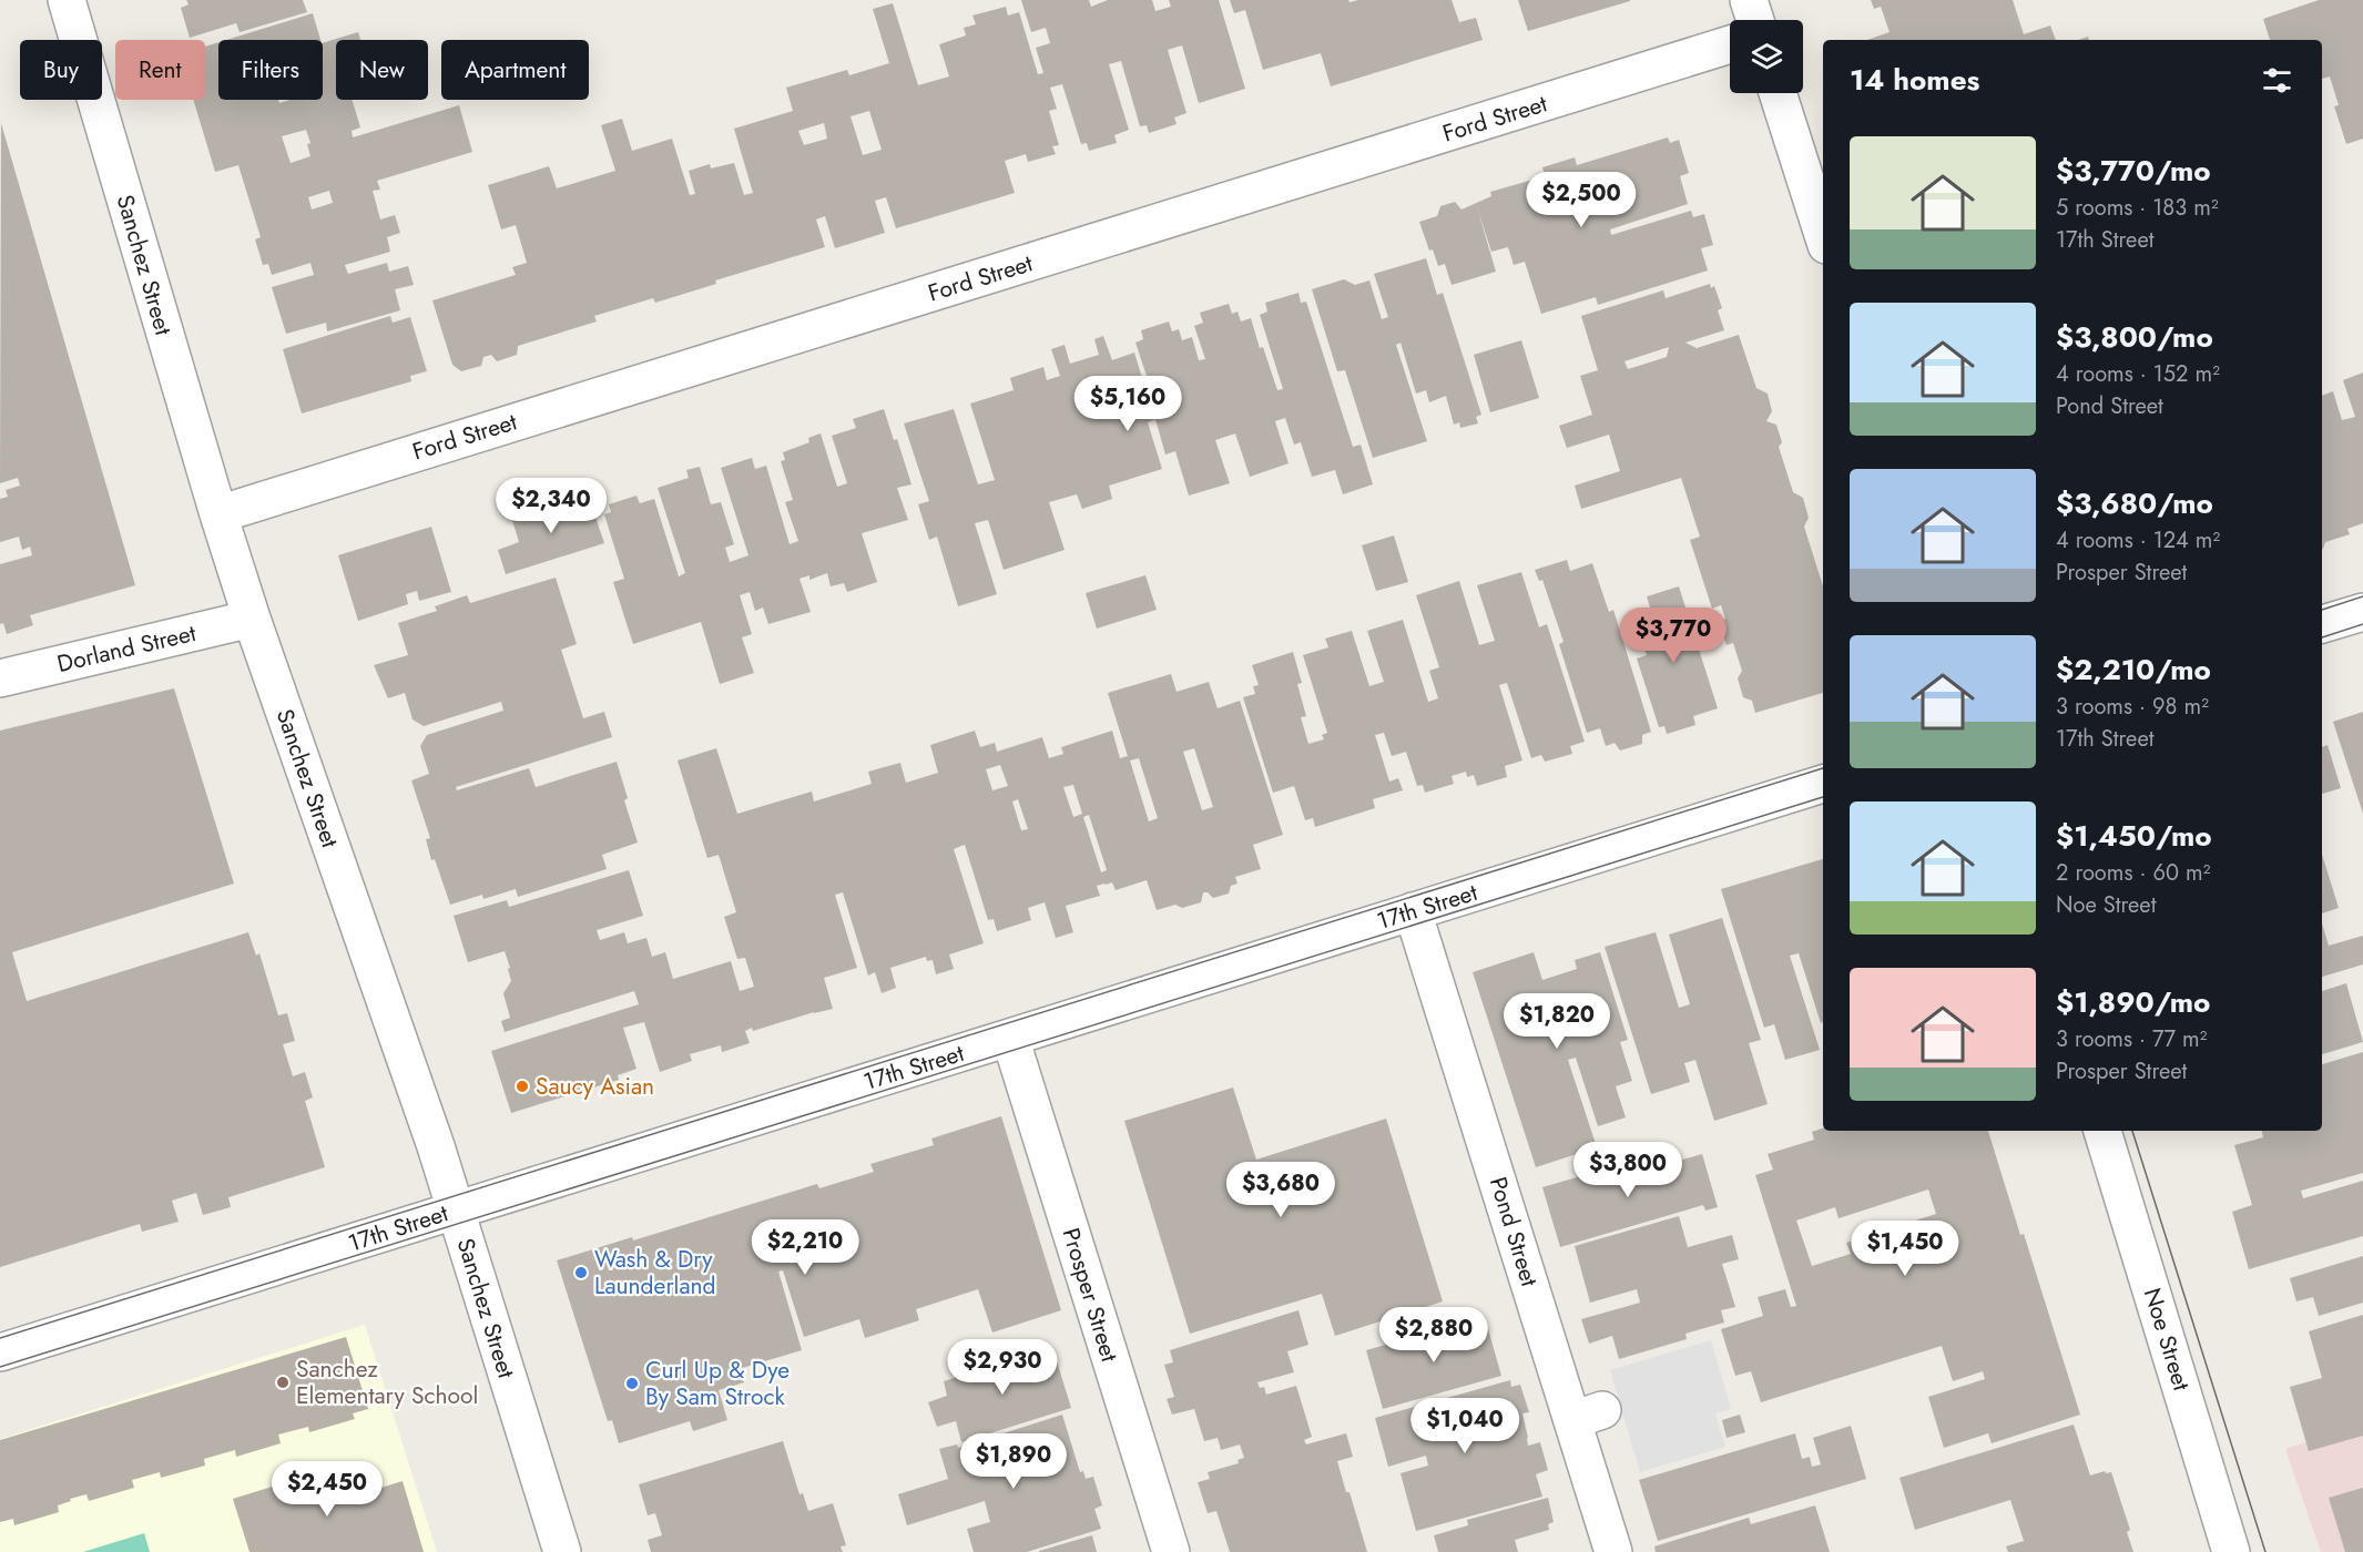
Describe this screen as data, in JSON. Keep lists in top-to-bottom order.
{
  "streets": {
    "street": [
      "Ford Street",
      "Sanchez Street",
      "Dorland Street",
      "17th Street",
      "Pond Street",
      "Prosper Street",
      "Noe Street"
    ]
  },
  "crossings": [
    ["Ford Street", "Sanchez Street"],
    ["Sanchez Street", "Dorland Street"],
    ["Sanchez Street", "17th Street"],
    ["17th Street", "Pond Street"],
    ["17th Street", "Prosper Street"]
  ],
  "places": [
    "Saucy Asian",
    "Wash & Dry Launderland",
    "Sanchez Elementary School",
    "Curl Up & Dye By Sam Strock"
  ],
  "page": {
    "chip": [
      "Buy",
      "Rent",
      "Filters",
      "New",
      "Apartment"
    ],
    "heading": "14 homes",
    "list": [
      {
        "name": "$3,770/mo",
        "note": "5 rooms · 183 m² · 17th Street"
      },
      {
        "name": "$3,800/mo",
        "note": "4 rooms · 152 m² · Pond Street"
      },
      {
        "name": "$3,680/mo",
        "note": "4 rooms · 124 m² · Prosper Street"
      },
      {
        "name": "$2,210/mo",
        "note": "3 rooms · 98 m² · 17th Street"
      },
      {
        "name": "$1,450/mo",
        "note": "2 rooms · 60 m² · Noe Street"
      },
      {
        "name": "$1,890/mo",
        "note": "3 rooms · 77 m² · Prosper Street"
      }
    ],
    "price": [
      "$2,500",
      "$5,160",
      "$2,340",
      "$3,770",
      "$1,820",
      "$3,800",
      "$3,680",
      "$2,210",
      "$1,450",
      "$2,880",
      "$2,930",
      "$1,040",
      "$1,890",
      "$2,450"
    ]
  }
}
